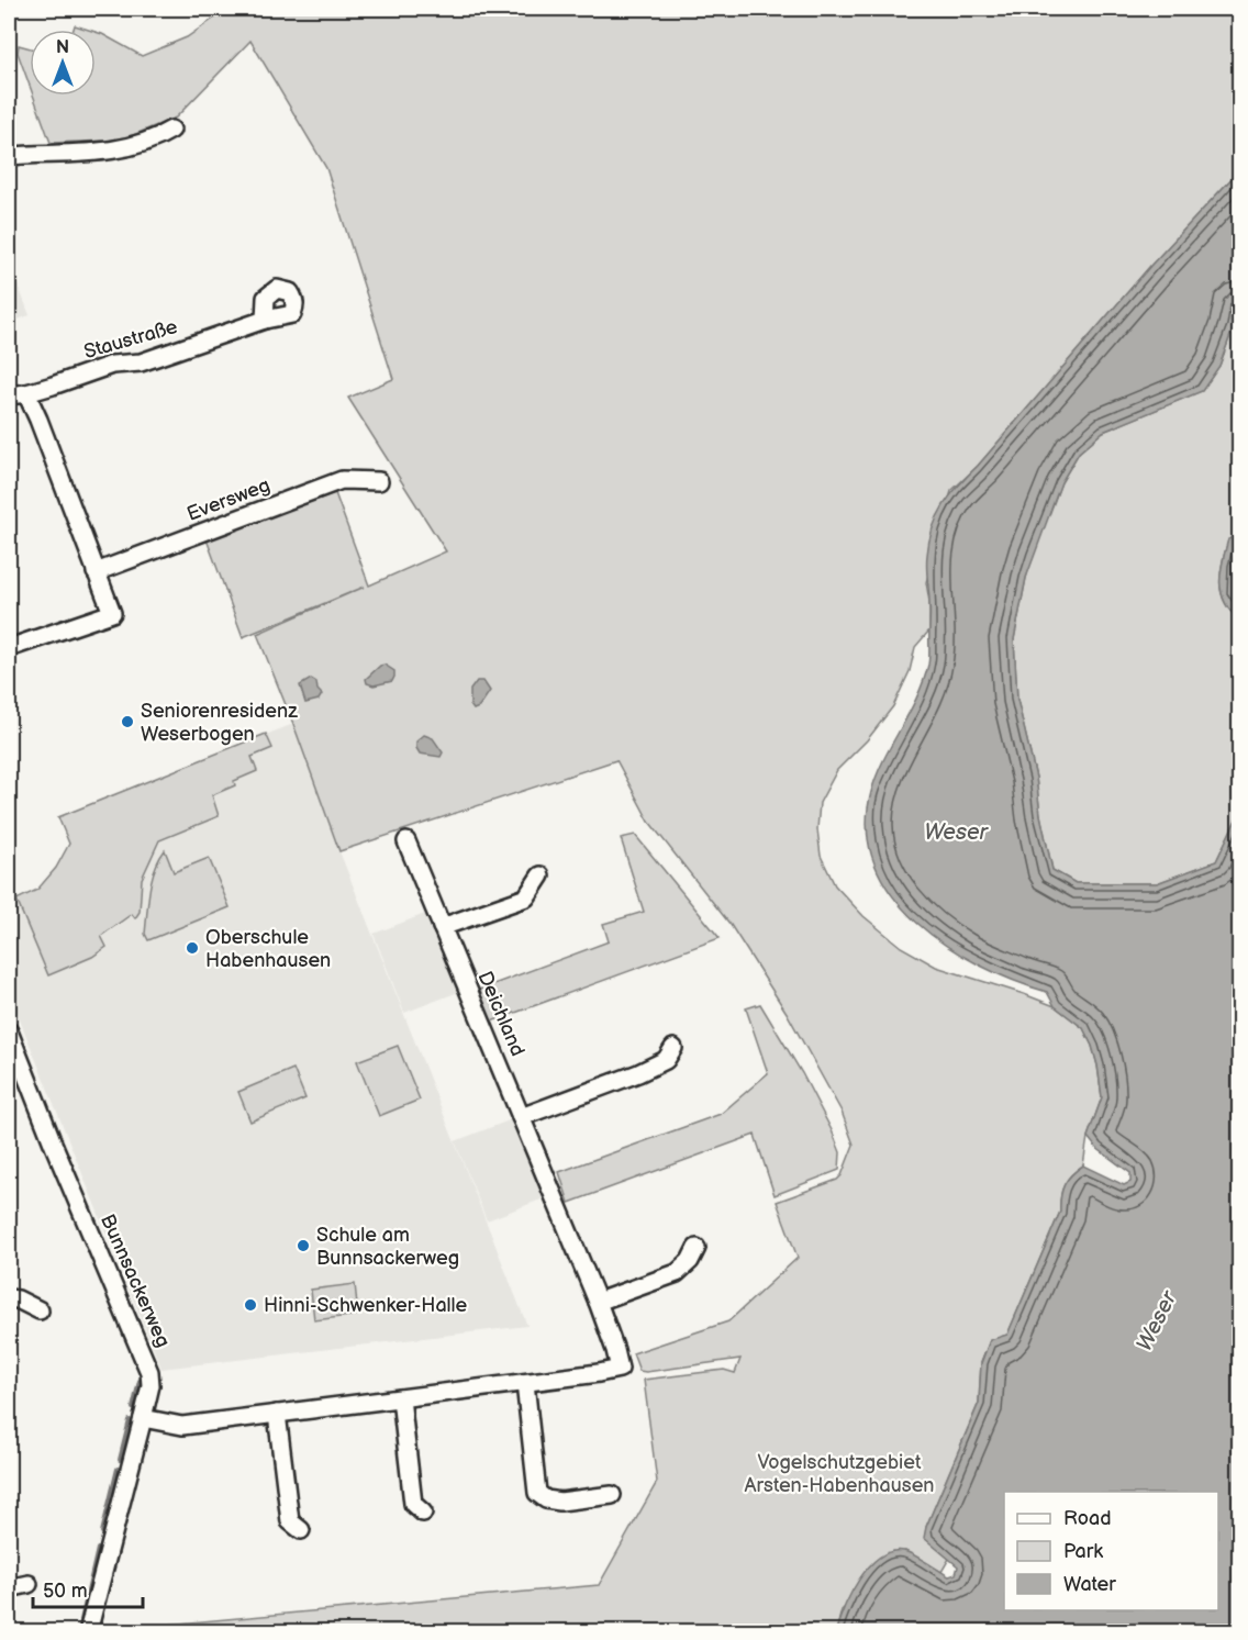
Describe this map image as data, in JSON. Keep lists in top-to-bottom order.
{
  "streets": {
    "street": [
      "Staustraße",
      "Eversweg",
      "Deichland",
      "Bunnsackerweg"
    ]
  },
  "crossings": [
    ["Deichland", "Bunnsackerweg"]
  ],
  "water": ["Weser"],
  "parks": ["Vogelschutzgebiet Arsten-Habenhausen"],
  "places": [
    "Seniorenresidenz Weserbogen",
    "Oberschule Habenhausen",
    "Schule am Bunnsackerweg",
    "Hinni-Schwenker-Halle"
  ],
  "legend": ["Road", "Park", "Water"],
  "scale_bar": "50 m",
  "north": "top"
}
